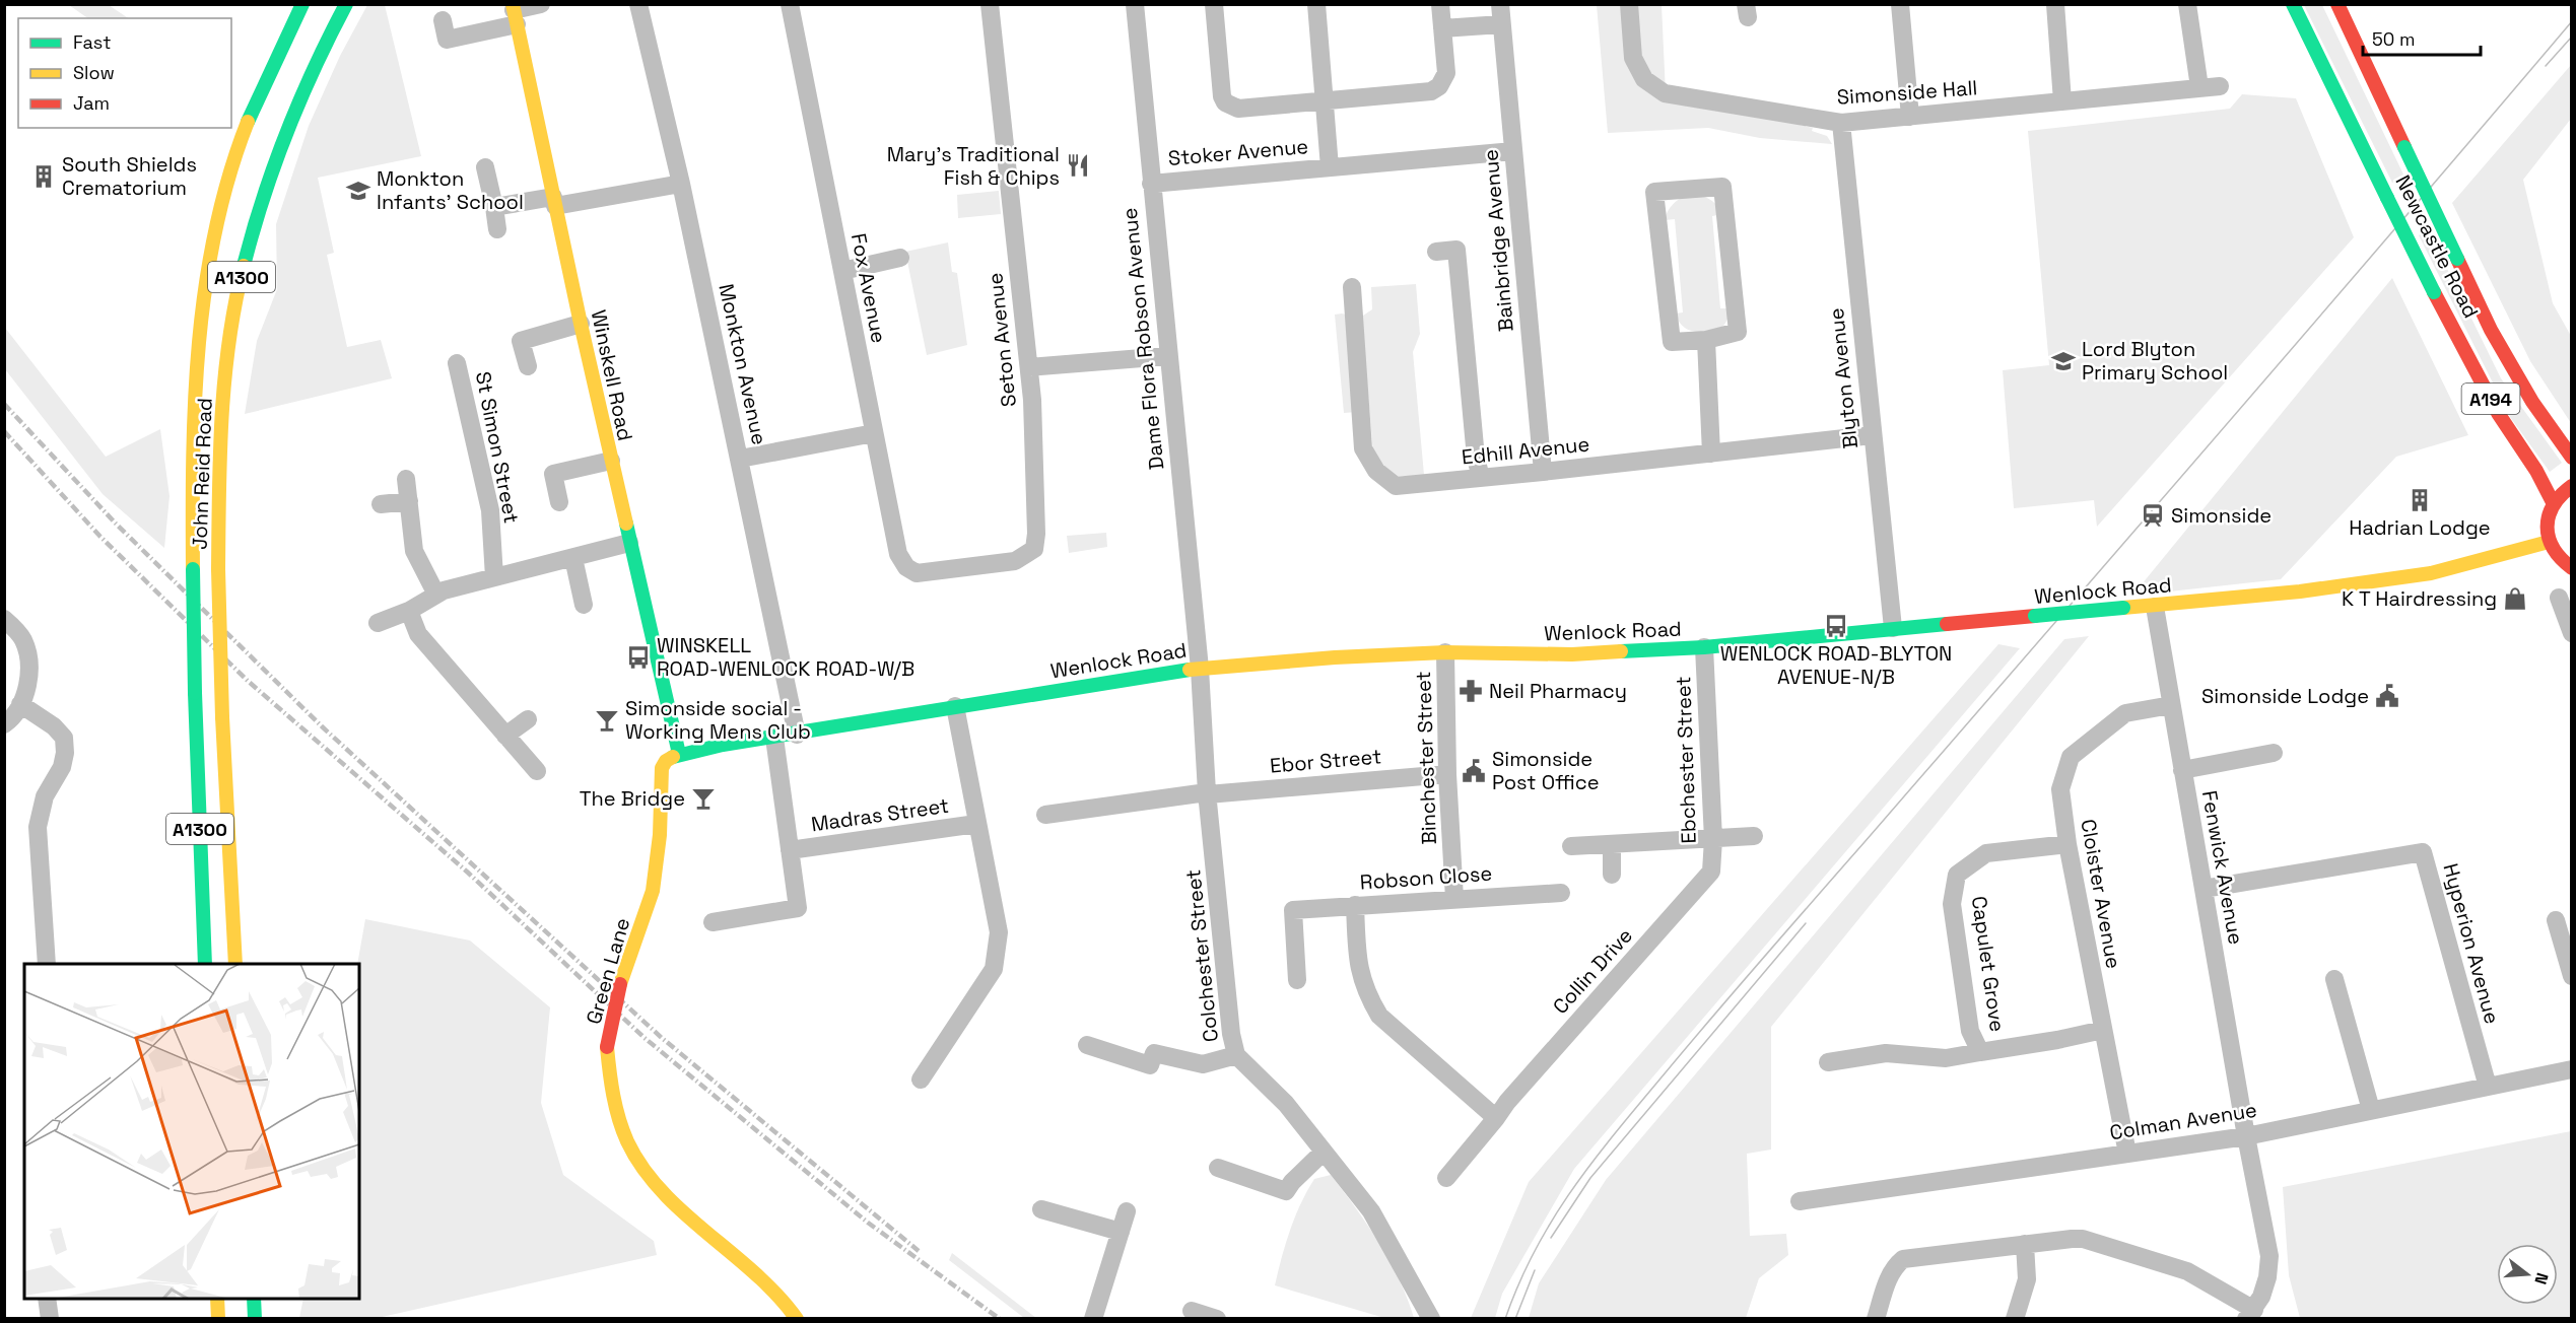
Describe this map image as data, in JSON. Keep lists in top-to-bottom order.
{
  "streets": {
    "main road": [
      "Newcastle Road",
      "A1300",
      "Winskell Road",
      "A194",
      "John Reid Road",
      "Wenlock Road",
      "Green Lane"
    ],
    "street": [
      "Simonside Hall",
      "Stoker Avenue",
      "Bainbridge Avenue",
      "Fox Avenue",
      "Dame Flora Robson Avenue",
      "Seton Avenue",
      "Monkton Avenue",
      "Blyton Avenue",
      "St Simon Street",
      "Edhill Avenue",
      "Binchester Street",
      "Ebchester Street",
      "Ebor Street",
      "Madras Street",
      "Fenwick Avenue",
      "Robson Close",
      "Cloister Avenue",
      "Hyperion Avenue",
      "Colchester Street",
      "Capulet Grove",
      "Collin Drive",
      "Colman Avenue"
    ]
  },
  "crossings": [
    ["Simonside Hall", "Blyton Avenue"],
    ["Stoker Avenue", "Bainbridge Avenue"],
    ["Stoker Avenue", "Dame Flora Robson Avenue"],
    ["Bainbridge Avenue", "Edhill Avenue"],
    ["Fox Avenue", "Seton Avenue"],
    ["Dame Flora Robson Avenue", "Wenlock Road"],
    ["Dame Flora Robson Avenue", "Colchester Street"],
    ["Monkton Avenue", "Wenlock Road"],
    ["Winskell Road", "Wenlock Road"],
    ["Winskell Road", "Green Lane"],
    ["Blyton Avenue", "Edhill Avenue"],
    ["Blyton Avenue", "Wenlock Road"],
    ["Wenlock Road", "Binchester Street"],
    ["Wenlock Road", "Ebchester Street"],
    ["Wenlock Road", "Fenwick Avenue"],
    ["Wenlock Road", "Colchester Street"],
    ["Wenlock Road", "Green Lane"],
    ["Binchester Street", "Ebor Street"],
    ["Binchester Street", "Robson Close"],
    ["Ebchester Street", "Collin Drive"],
    ["Ebor Street", "Colchester Street"],
    ["Fenwick Avenue", "Cloister Avenue"],
    ["Fenwick Avenue", "Hyperion Avenue"],
    ["Fenwick Avenue", "Colman Avenue"],
    ["Cloister Avenue", "Capulet Grove"],
    ["Cloister Avenue", "Colman Avenue"],
    ["Hyperion Avenue", "Colman Avenue"]
  ],
  "places": {
    "restaurant": ["Mary's Traditional Fish & Chips"],
    "building": ["South Shields Crematorium", "Hadrian Lodge"],
    "school or university": ["Monkton Infants' School", "Lord Blyton Primary School"],
    "station": ["Simonside"],
    "shop": ["K T Hairdressing"],
    "bus stop": ["WENLOCK ROAD-BLYTON AVENUE-N/B", "WINSKELL ROAD-WENLOCK ROAD-W/B"],
    "pharmacy": ["Neil Pharmacy"],
    "public building": ["Simonside Lodge", "Simonside Post Office"],
    "bar": ["Simonside social - Working Mens Club", "The Bridge"]
  },
  "legend": ["Fast", "Slow", "Jam"],
  "scale_bar": "50 m",
  "north": "right"
}
